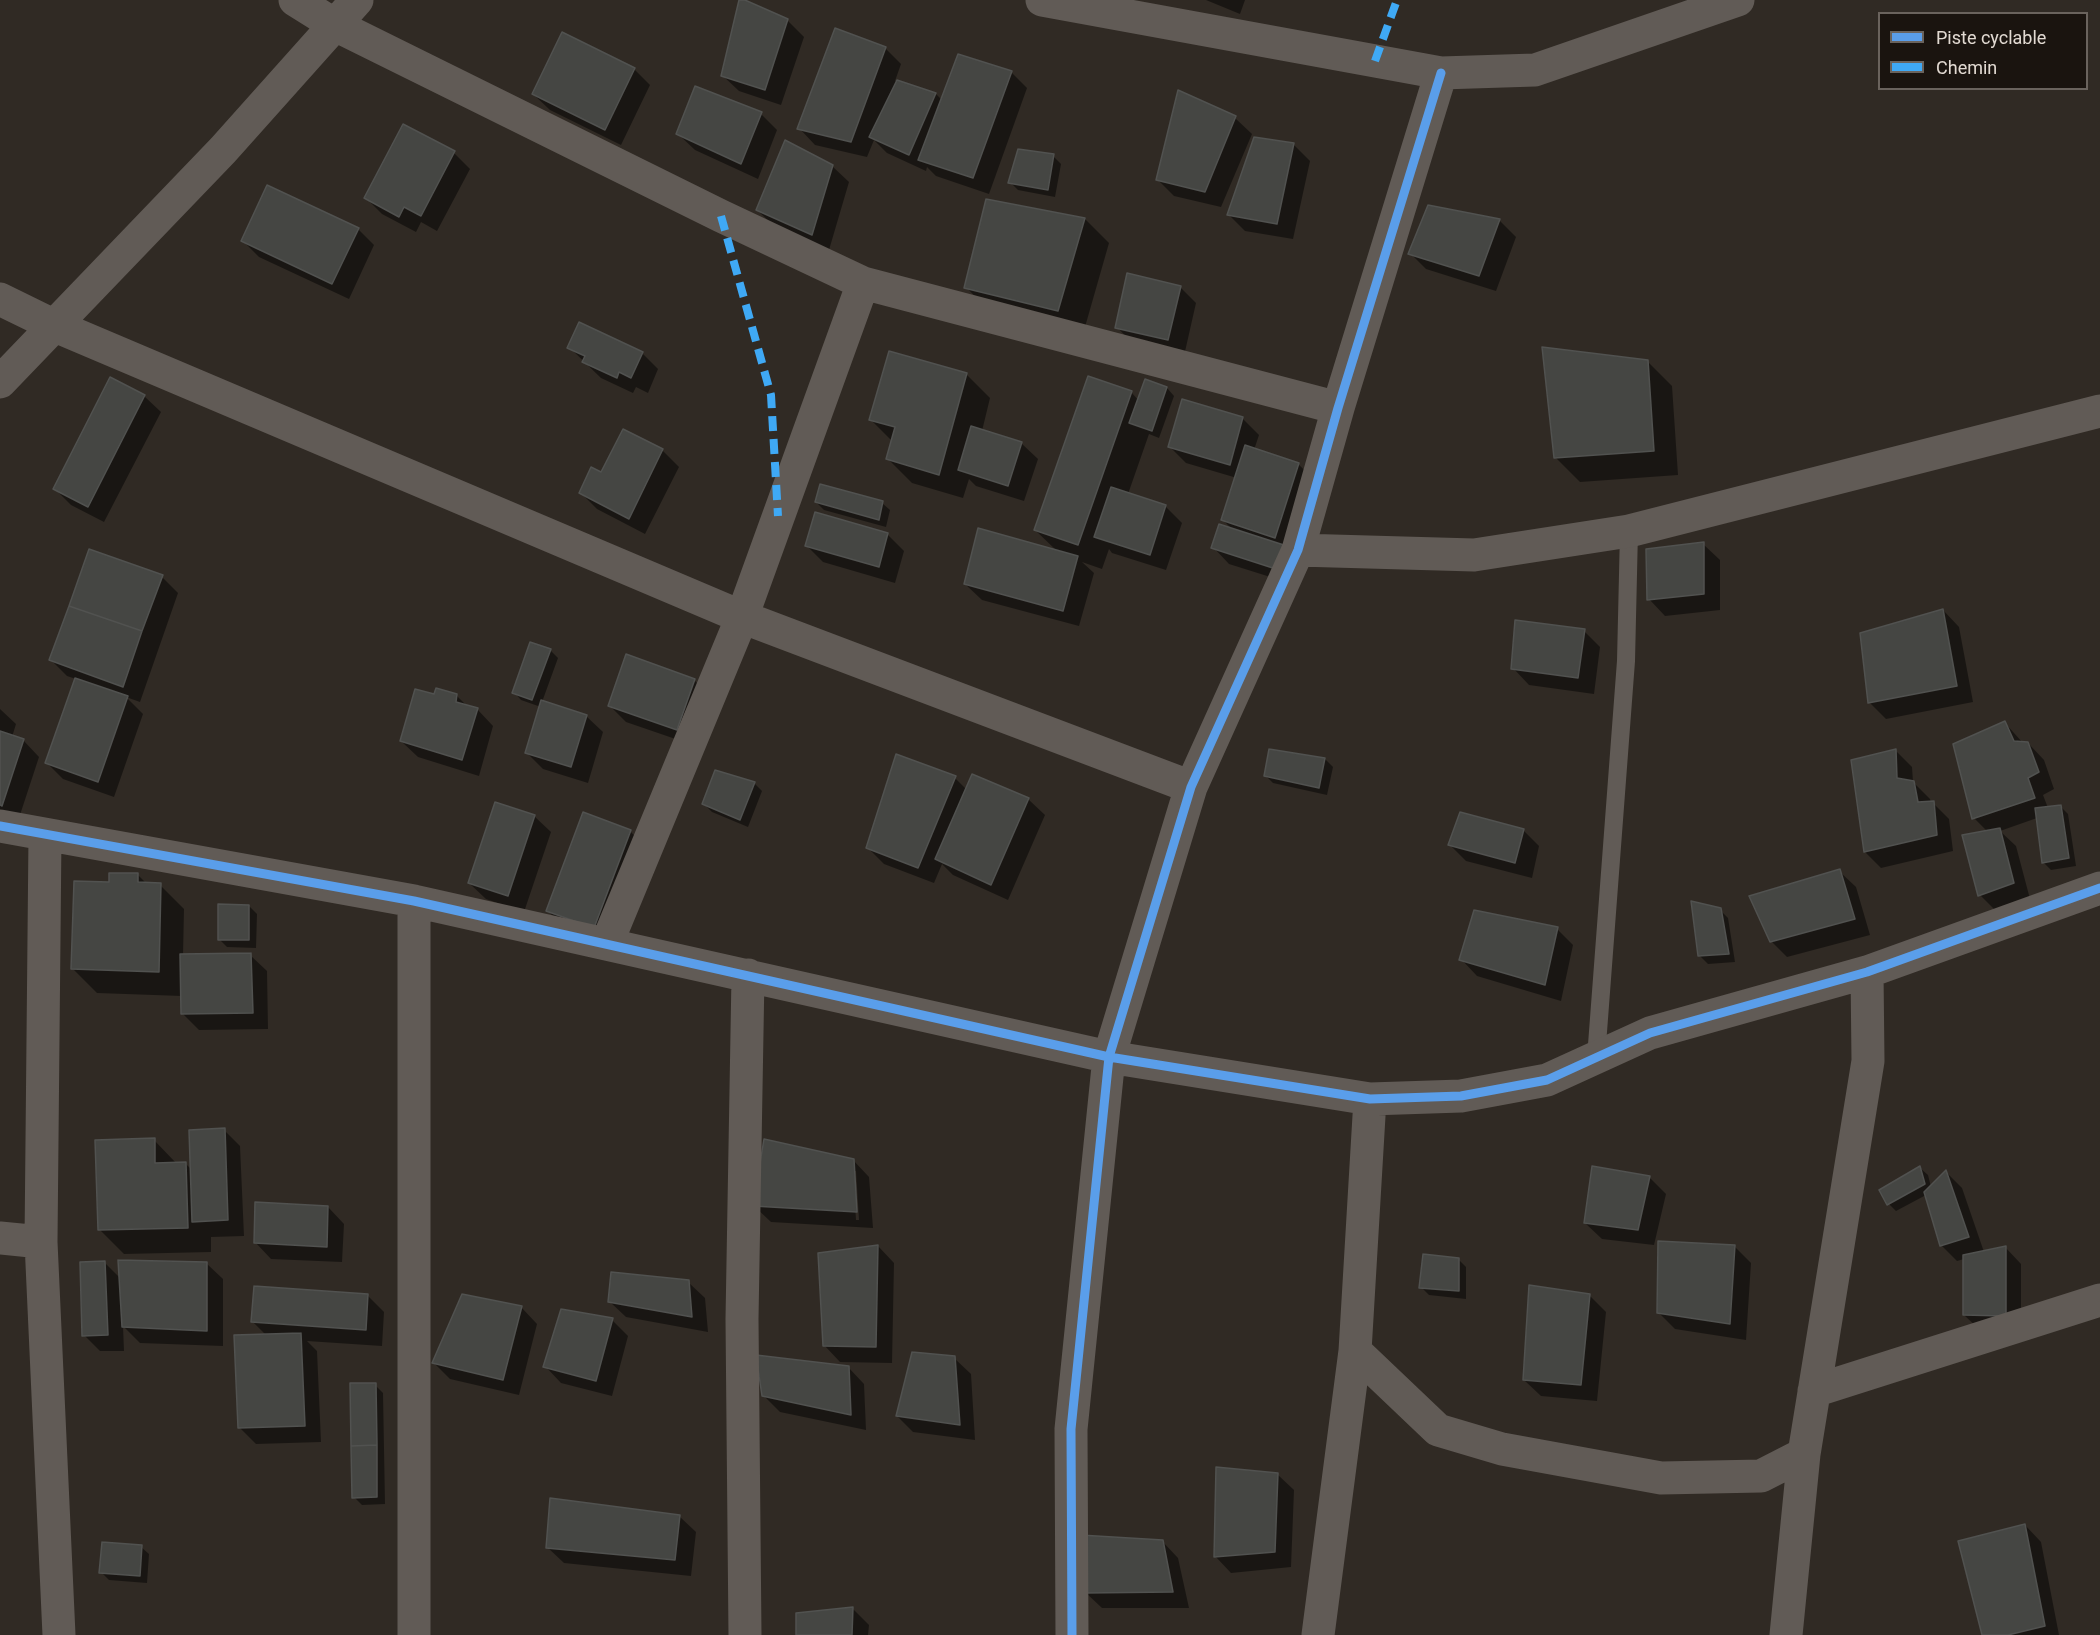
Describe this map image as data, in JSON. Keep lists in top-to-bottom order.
{
  "legend": ["Piste cyclable", "Chemin"]
}
